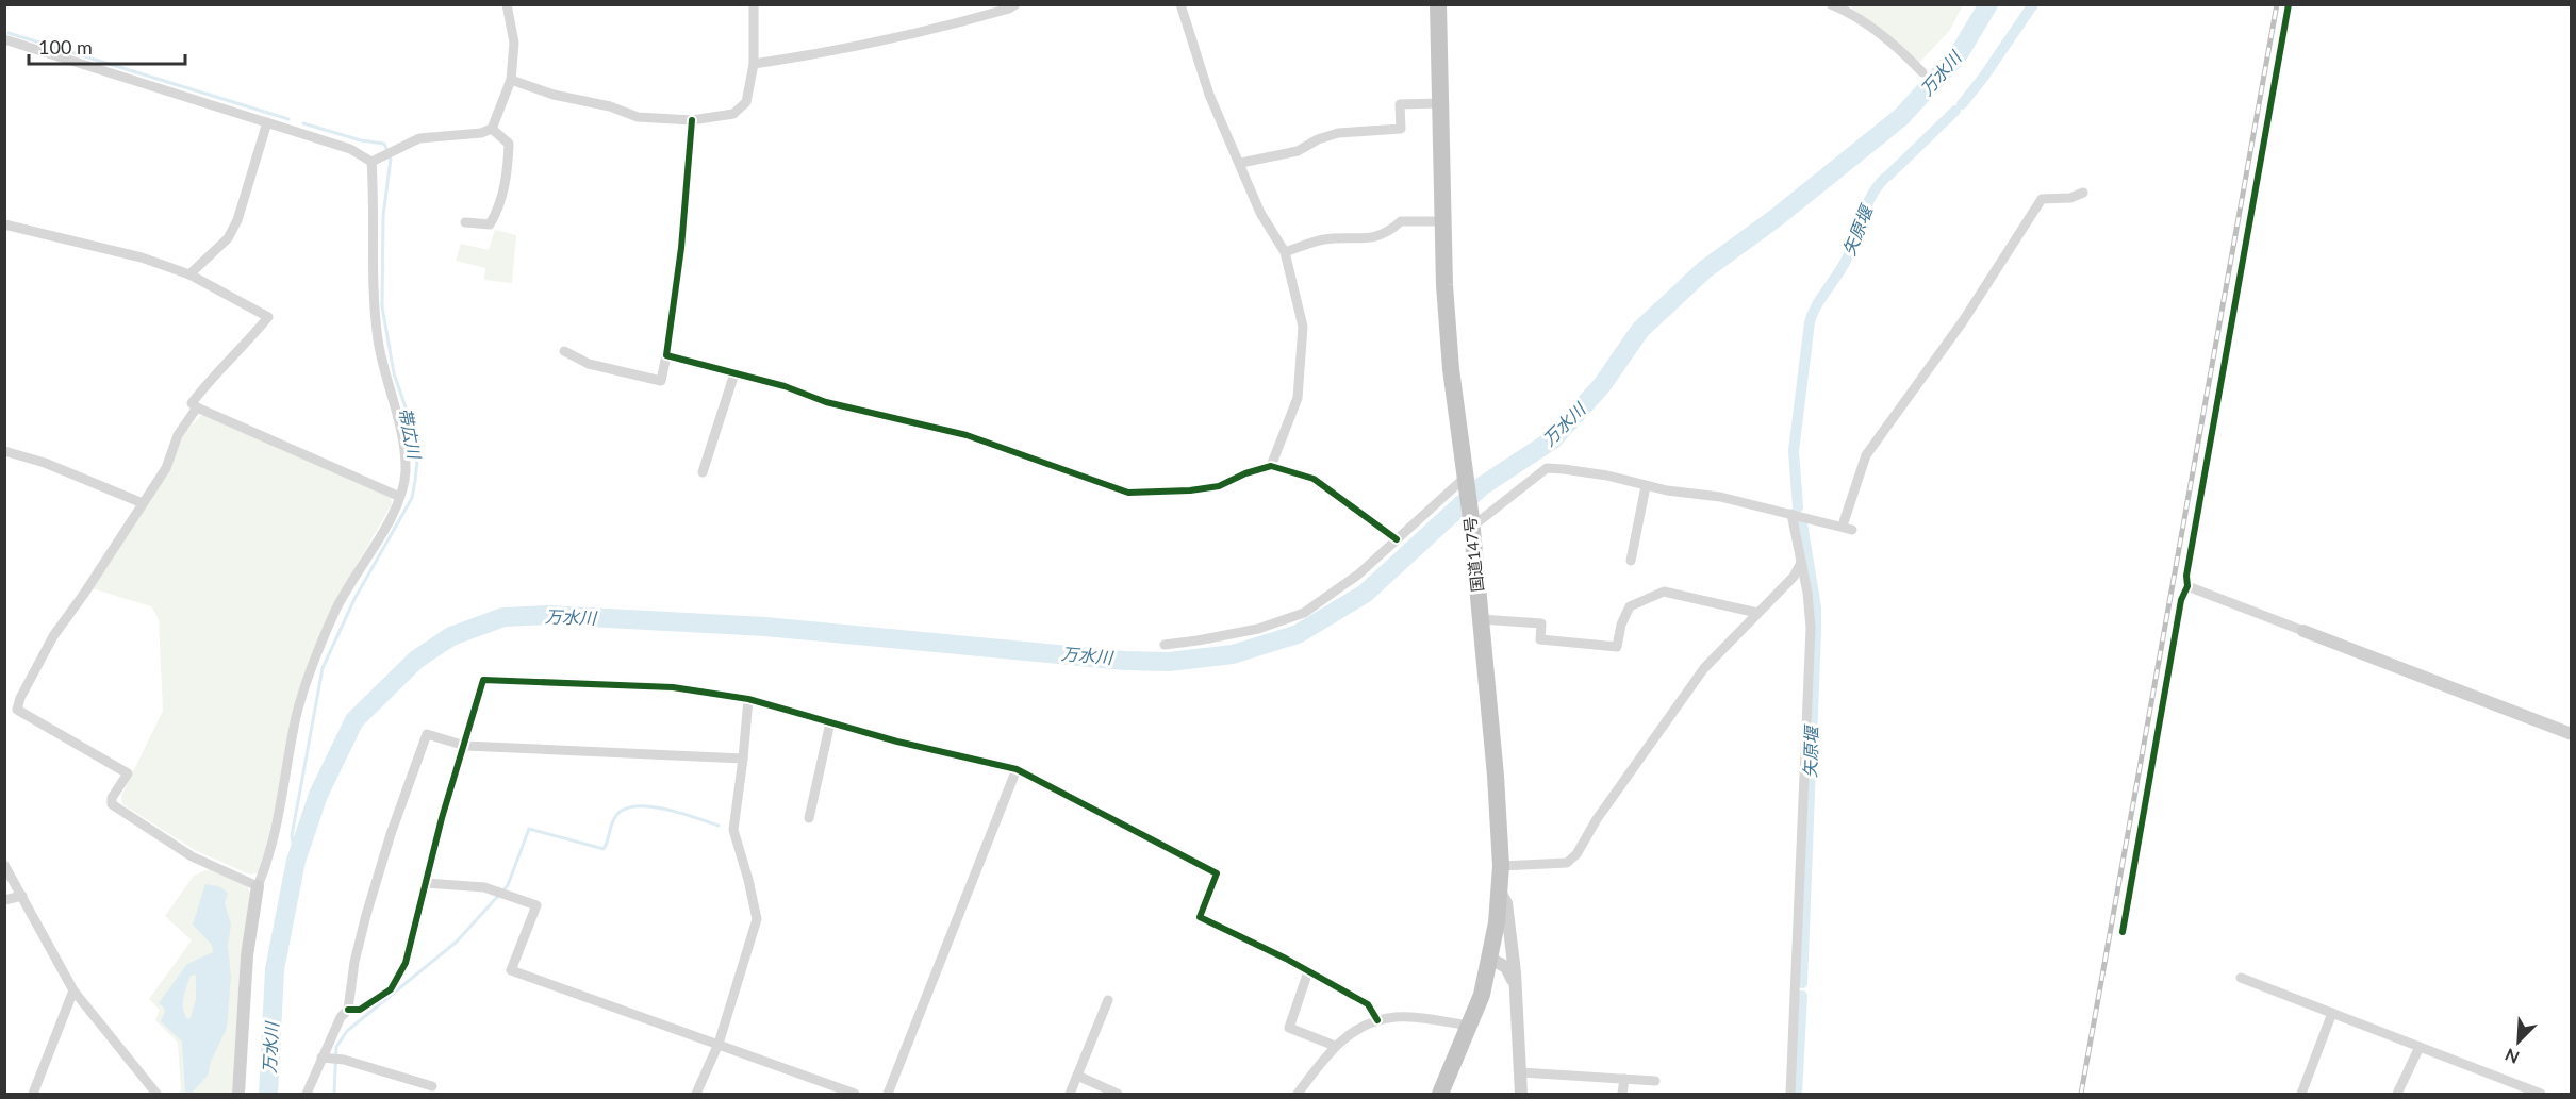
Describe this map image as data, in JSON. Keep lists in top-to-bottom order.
{
  "streets": {
    "highway": ["国道147号"]
  },
  "water": ["万水川", "矢原堰", "帯広川"],
  "scale_bar": "100 m",
  "north": "bottom left"
}
